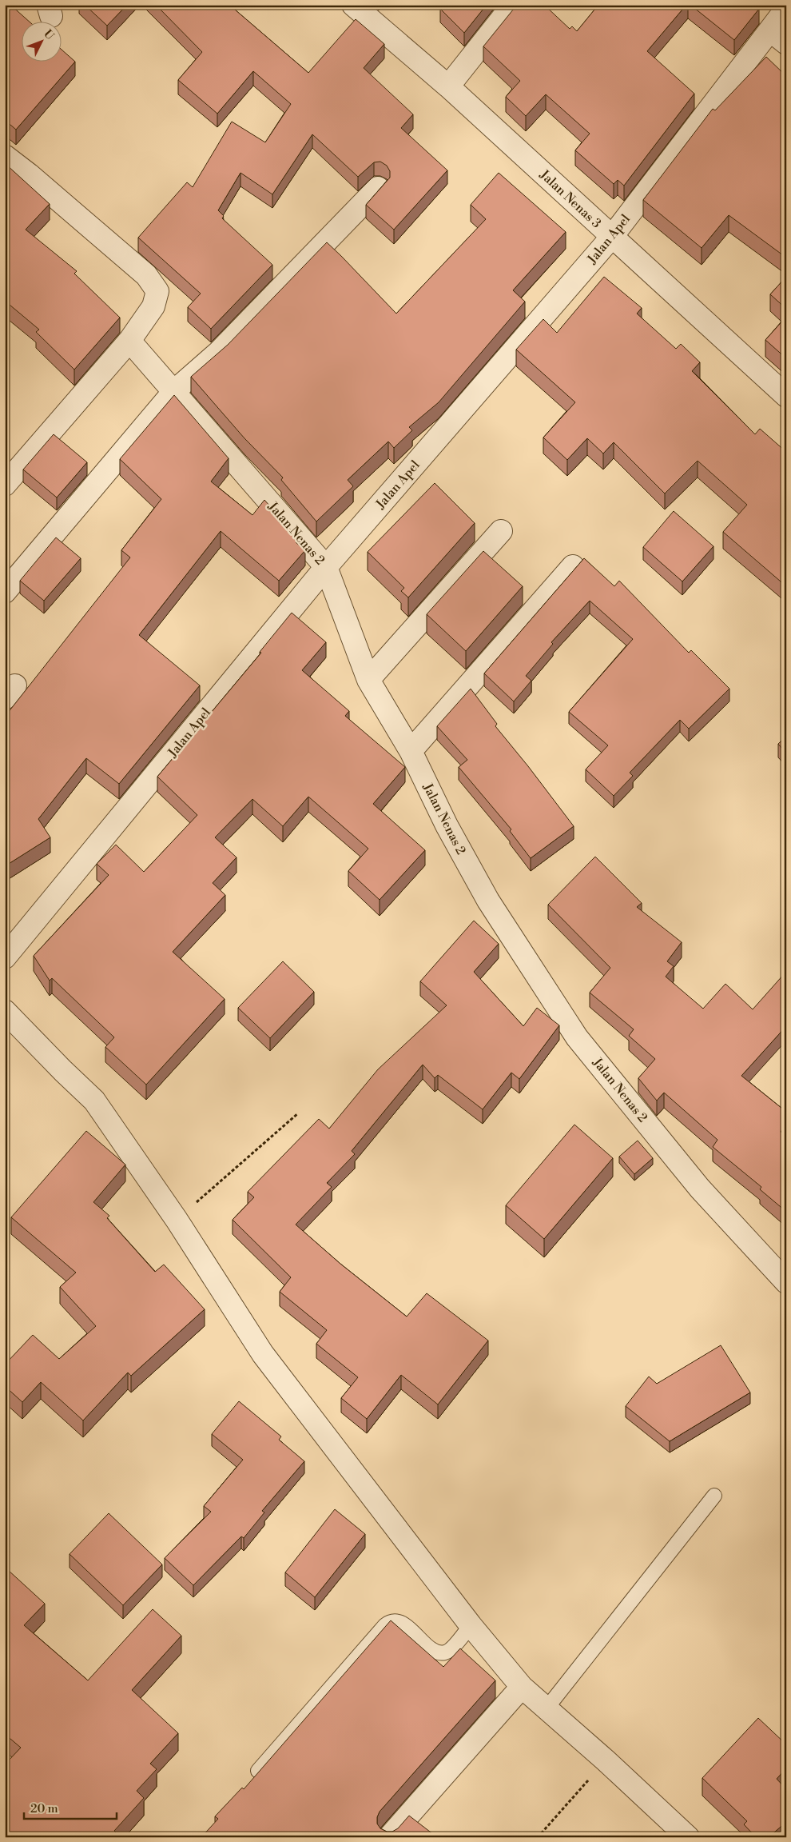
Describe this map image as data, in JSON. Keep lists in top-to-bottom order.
{
  "streets": {
    "street": ["Jalan Nenas 3", "Jalan Apel", "Jalan Nenas 2"]
  },
  "crossings": [
    ["Jalan Nenas 3", "Jalan Apel"],
    ["Jalan Apel", "Jalan Nenas 2"]
  ],
  "scale_bar": "20 m",
  "north": "top right"
}
